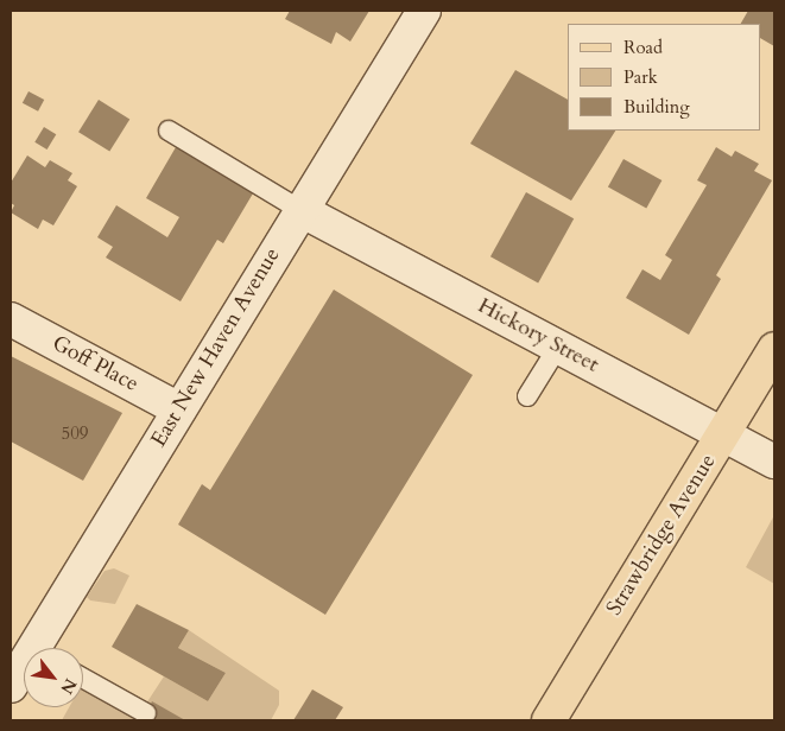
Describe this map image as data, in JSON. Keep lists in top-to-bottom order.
{
  "streets": {
    "main road": ["Strawbridge Avenue"],
    "street": ["Hickory Street", "East New Haven Avenue", "Goff Place"]
  },
  "crossings": [
    ["Hickory Street", "East New Haven Avenue"],
    ["Hickory Street", "Strawbridge Avenue"],
    ["East New Haven Avenue", "Goff Place"]
  ],
  "house_numbers": ["509"],
  "legend": ["Road", "Park", "Building"],
  "north": "bottom right"
}
